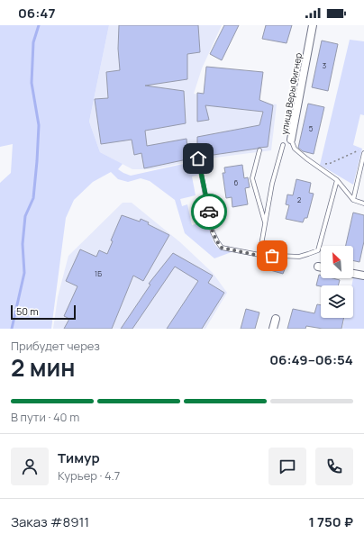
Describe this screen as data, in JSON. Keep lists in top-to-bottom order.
{
  "streets": {
    "street": ["улица Веры Фигнер"]
  },
  "house_numbers": [
    "3",
    "5",
    "6",
    "2",
    "1Б"
  ],
  "scale_bar": "50 m",
  "north": "top left",
  "page": {
    "status": "06:47",
    "scale": "50 m",
    "heading": ["2 мин", "Прибудет через", "06:49–06:54"],
    "panel": [
      "Тимур",
      "Курьер · 4.7",
      "Заказ #8911",
      "1 750 ₽"
    ],
    "bar": "В пути · 40 m"
  }
}
